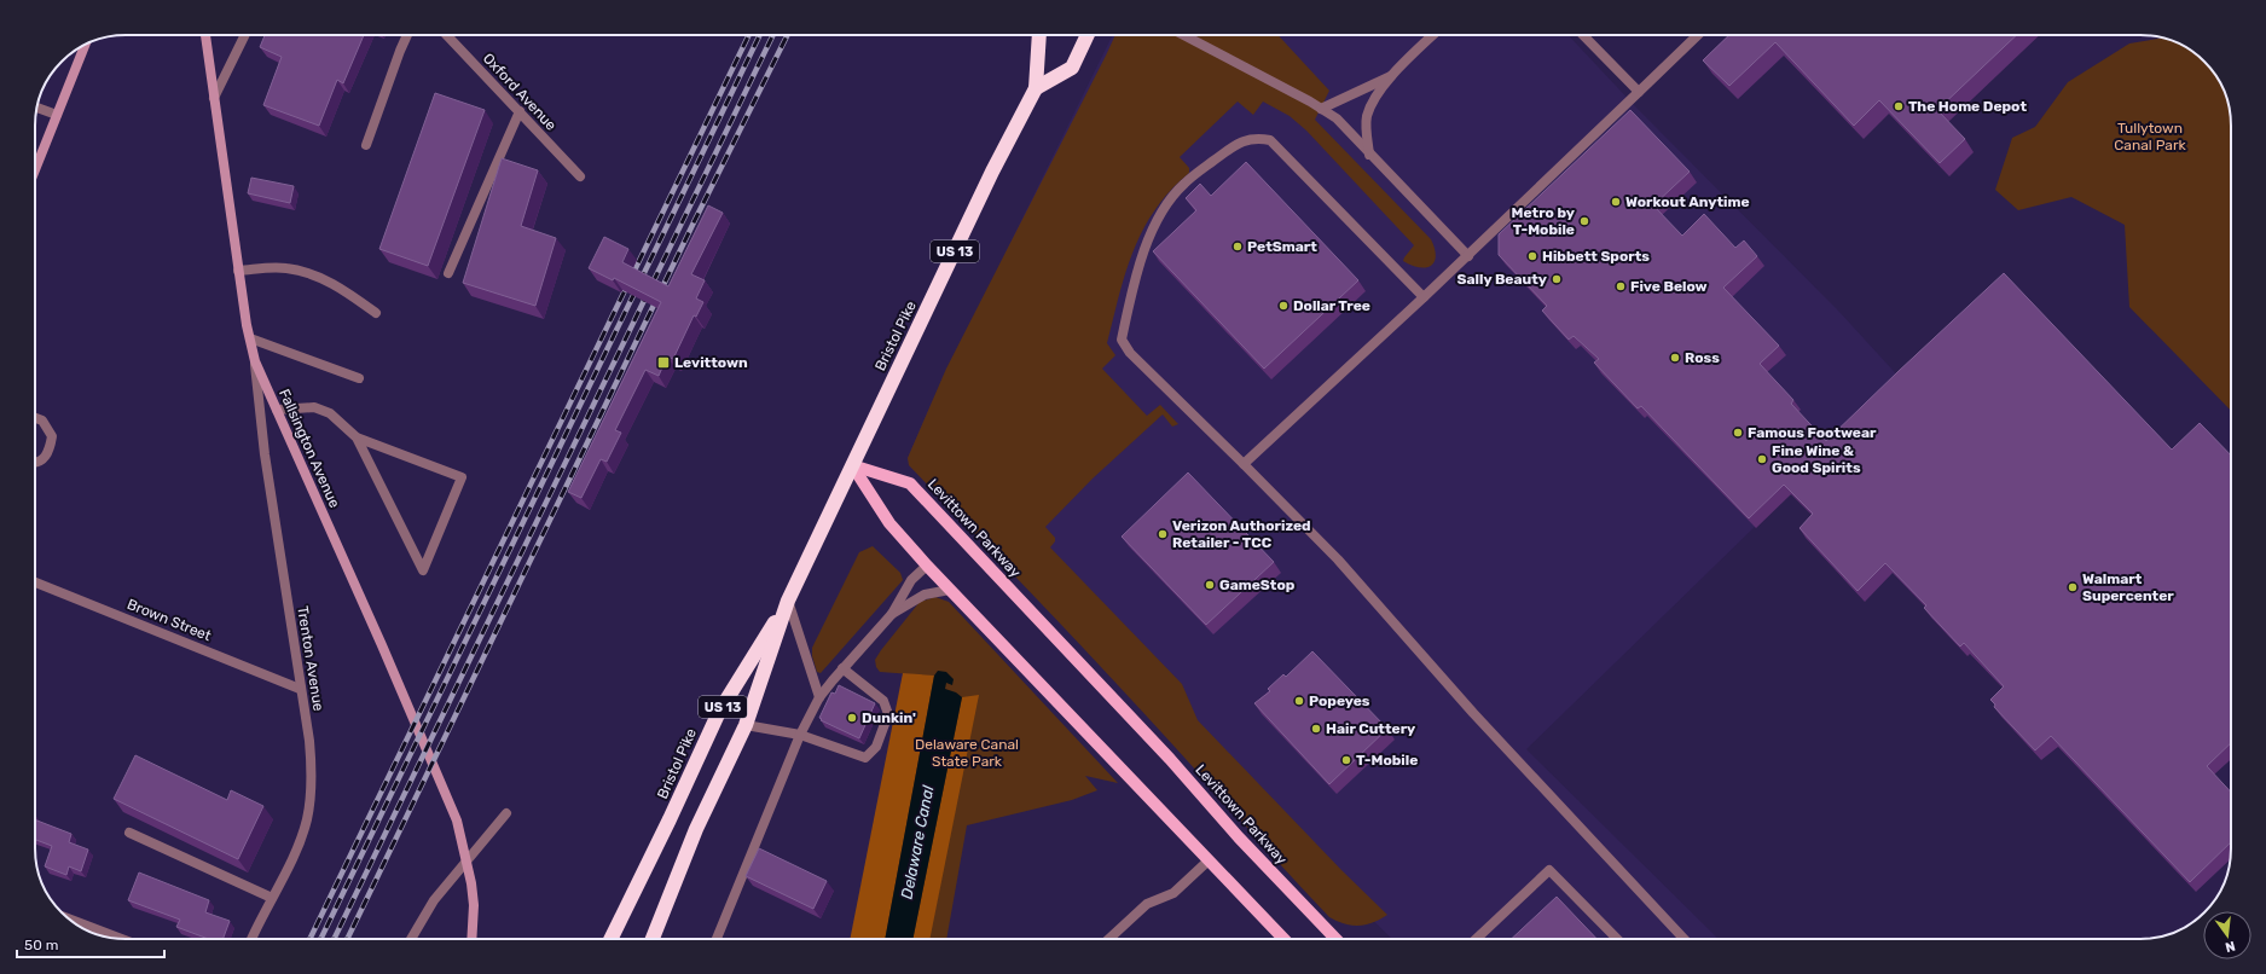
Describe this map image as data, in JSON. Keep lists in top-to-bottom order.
{
  "streets": {
    "highway": ["US 13", "Bristol Pike"],
    "main road": ["Fallsington Avenue", "Levittown Parkway"],
    "street": ["Oxford Avenue", "Brown Street", "Trenton Avenue"]
  },
  "crossings": [
    ["Bristol Pike", "Levittown Parkway"],
    ["Fallsington Avenue", "Trenton Avenue"],
    ["Brown Street", "Trenton Avenue"]
  ],
  "water": ["Delaware Canal"],
  "parks": ["Tullytown Canal Park", "Delaware Canal State Park"],
  "places": {
    "other": [
      "The Home Depot",
      "Workout Anytime",
      "Metro by T-Mobile",
      "PetSmart",
      "Hibbett Sports",
      "Sally Beauty",
      "Five Below",
      "Dollar Tree",
      "Ross",
      "Famous Footwear",
      "Fine Wine & Good Spirits",
      "Verizon Authorized Retailer - TCC",
      "GameStop",
      "Walmart Supercenter",
      "Popeyes",
      "Dunkin'",
      "Hair Cuttery",
      "T-Mobile"
    ],
    "transit": ["Levittown"]
  },
  "scale_bar": "50 m",
  "north": "bottom"
}
